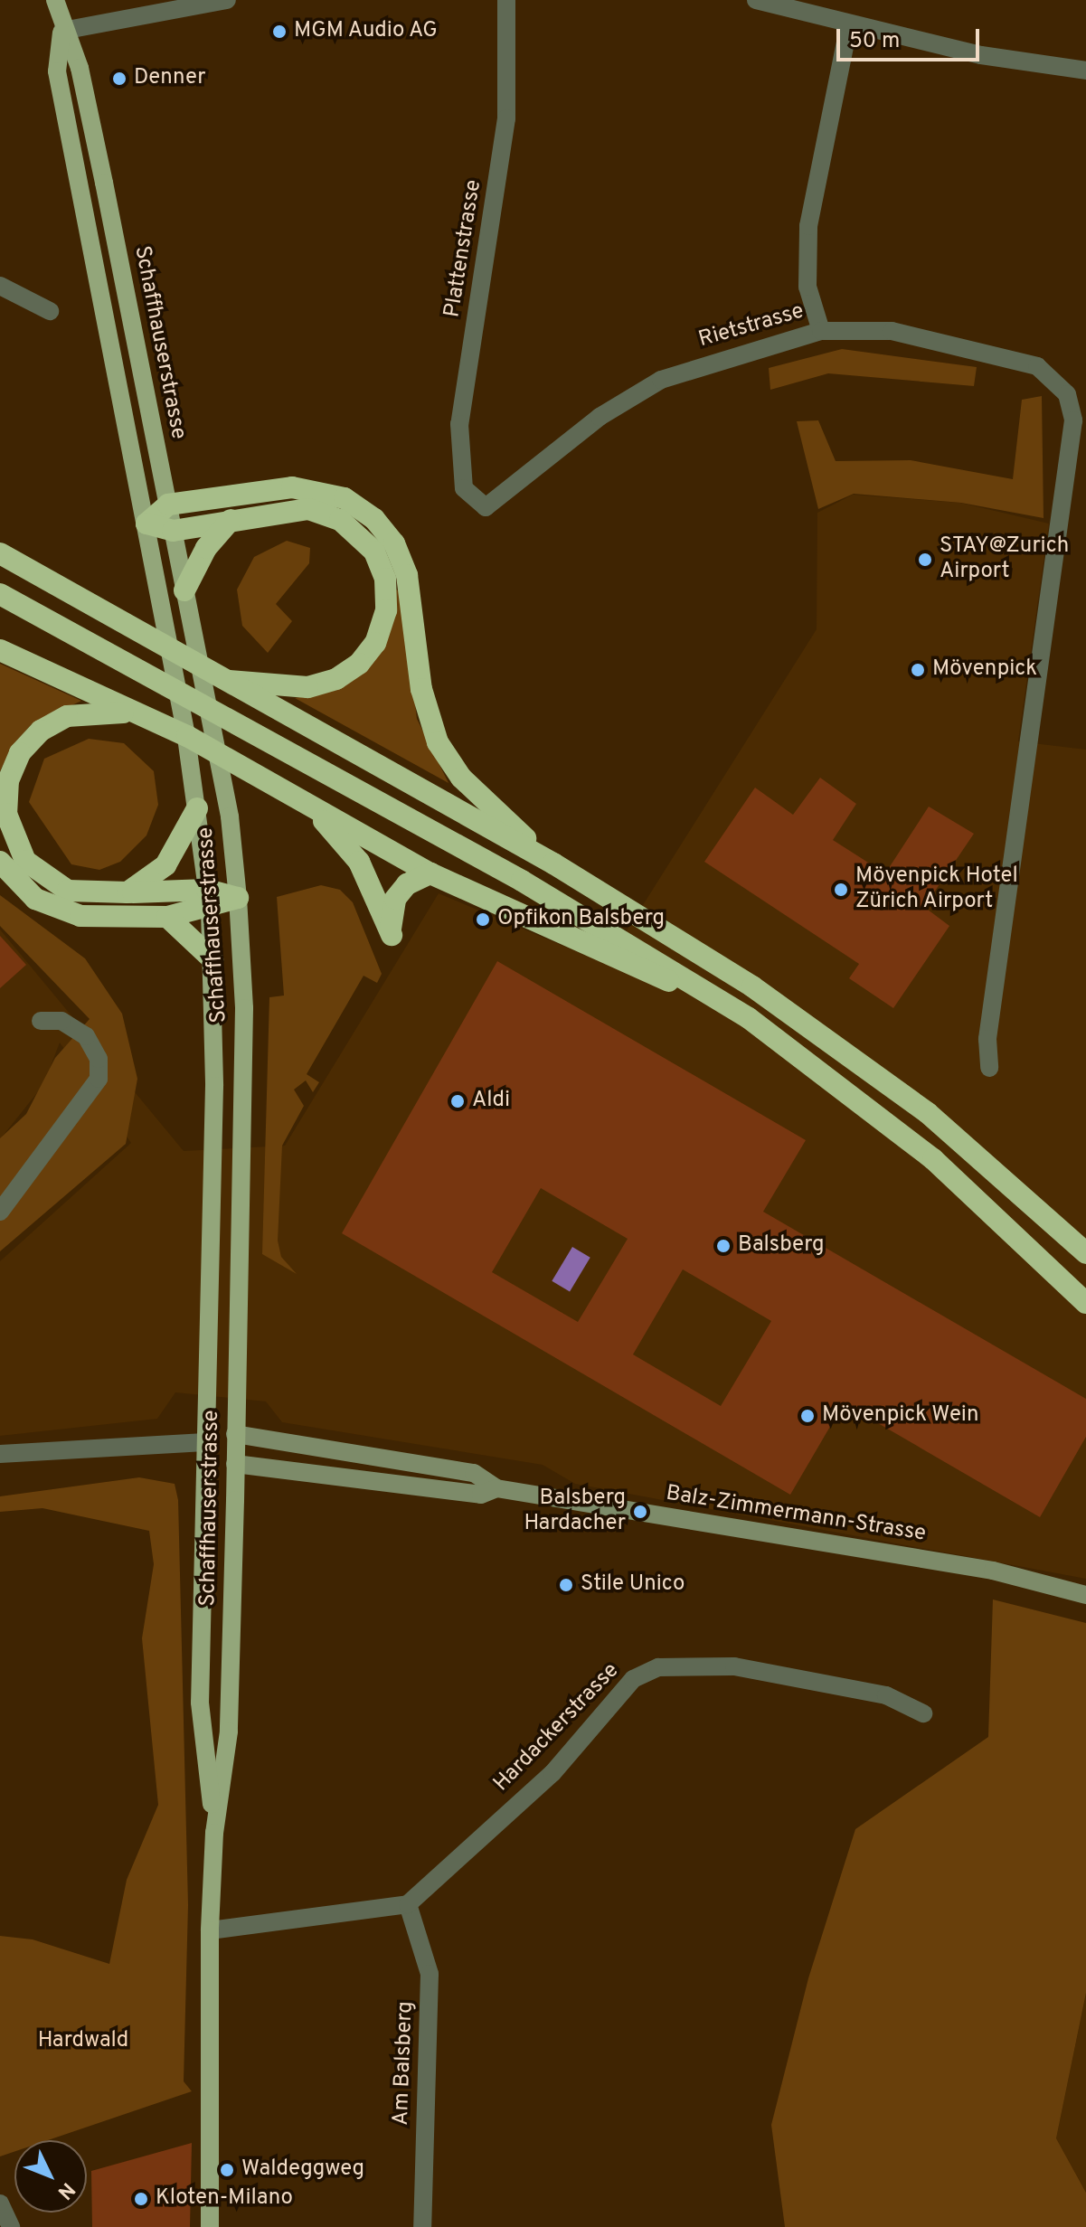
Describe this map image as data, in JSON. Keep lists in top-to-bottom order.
{
  "streets": {
    "main road": ["Schaffhauserstrasse", "Balz-Zimmermann-Strasse"],
    "street": [
      "Plattenstrasse",
      "Rietstrasse",
      "Hardackerstrasse",
      "Am Balsberg"
    ]
  },
  "crossings": [
    ["Plattenstrasse", "Rietstrasse"],
    ["Schaffhauserstrasse", "Balz-Zimmermann-Strasse"],
    ["Hardackerstrasse", "Am Balsberg"]
  ],
  "parks": ["Hardwald"],
  "places": [
    "MGM Audio AG",
    "Denner",
    "STAY@Zurich Airport",
    "Mövenpick",
    "Mövenpick Hotel Zürich Airport",
    "Opfikon Balsberg",
    "Aldi",
    "Balsberg",
    "Mövenpick Wein",
    "Balsberg Hardacher",
    "Stile Unico",
    "Waldeggweg",
    "Kloten-Milano"
  ],
  "scale_bar": "50 m",
  "north": "bottom right"
}
